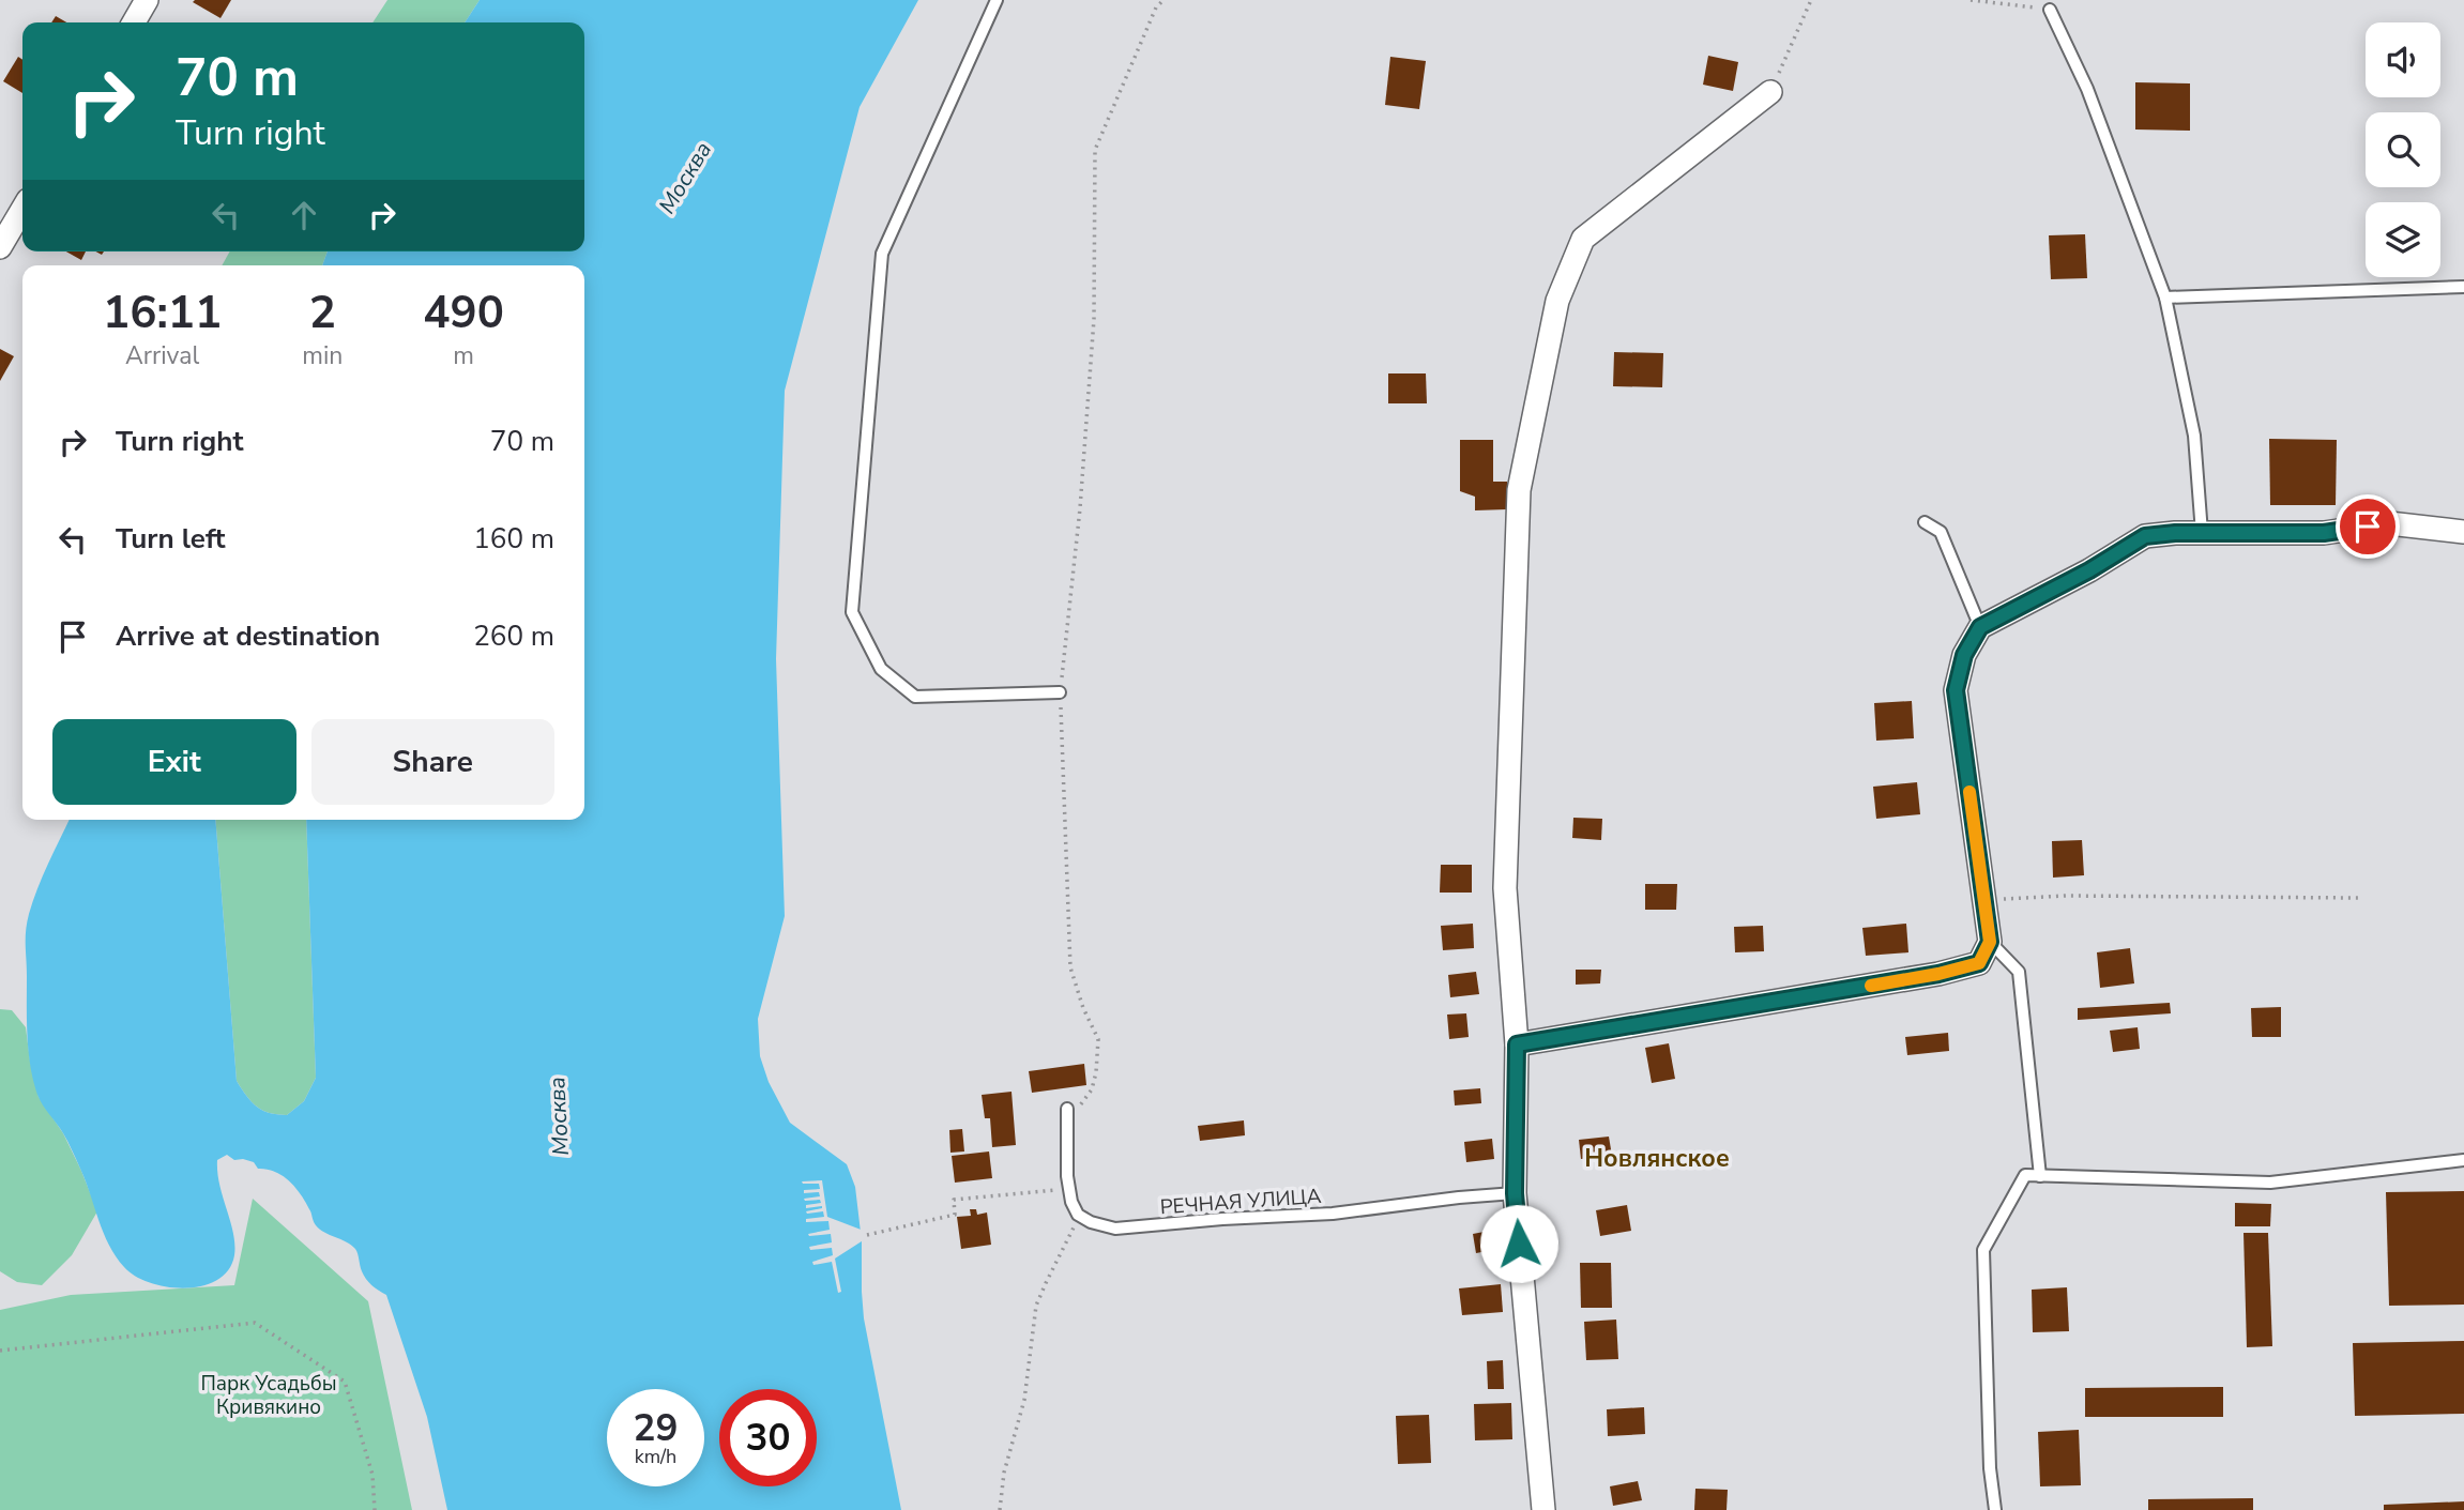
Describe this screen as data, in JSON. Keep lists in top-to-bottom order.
{
  "streets": {
    "lane": ["РЕЧНАЯ УЛИЦА"]
  },
  "districts": ["Новлянское"],
  "water": ["Москва"],
  "parks": ["Парк Усадьбы Кривякино"],
  "page": {
    "turn": ["70 m", "Turn right"],
    "eta": [
      "16:11",
      "Arrival",
      "2",
      "min",
      "490",
      "m"
    ],
    "list": [
      {
        "name": "Turn right",
        "value": "70 m"
      },
      {
        "name": "Turn left",
        "value": "160 m"
      },
      {
        "name": "Arrive at destination",
        "value": "260 m"
      }
    ],
    "buttons": ["Exit", "Share"],
    "speed": "29 km/h",
    "limit": "30"
  }
}
